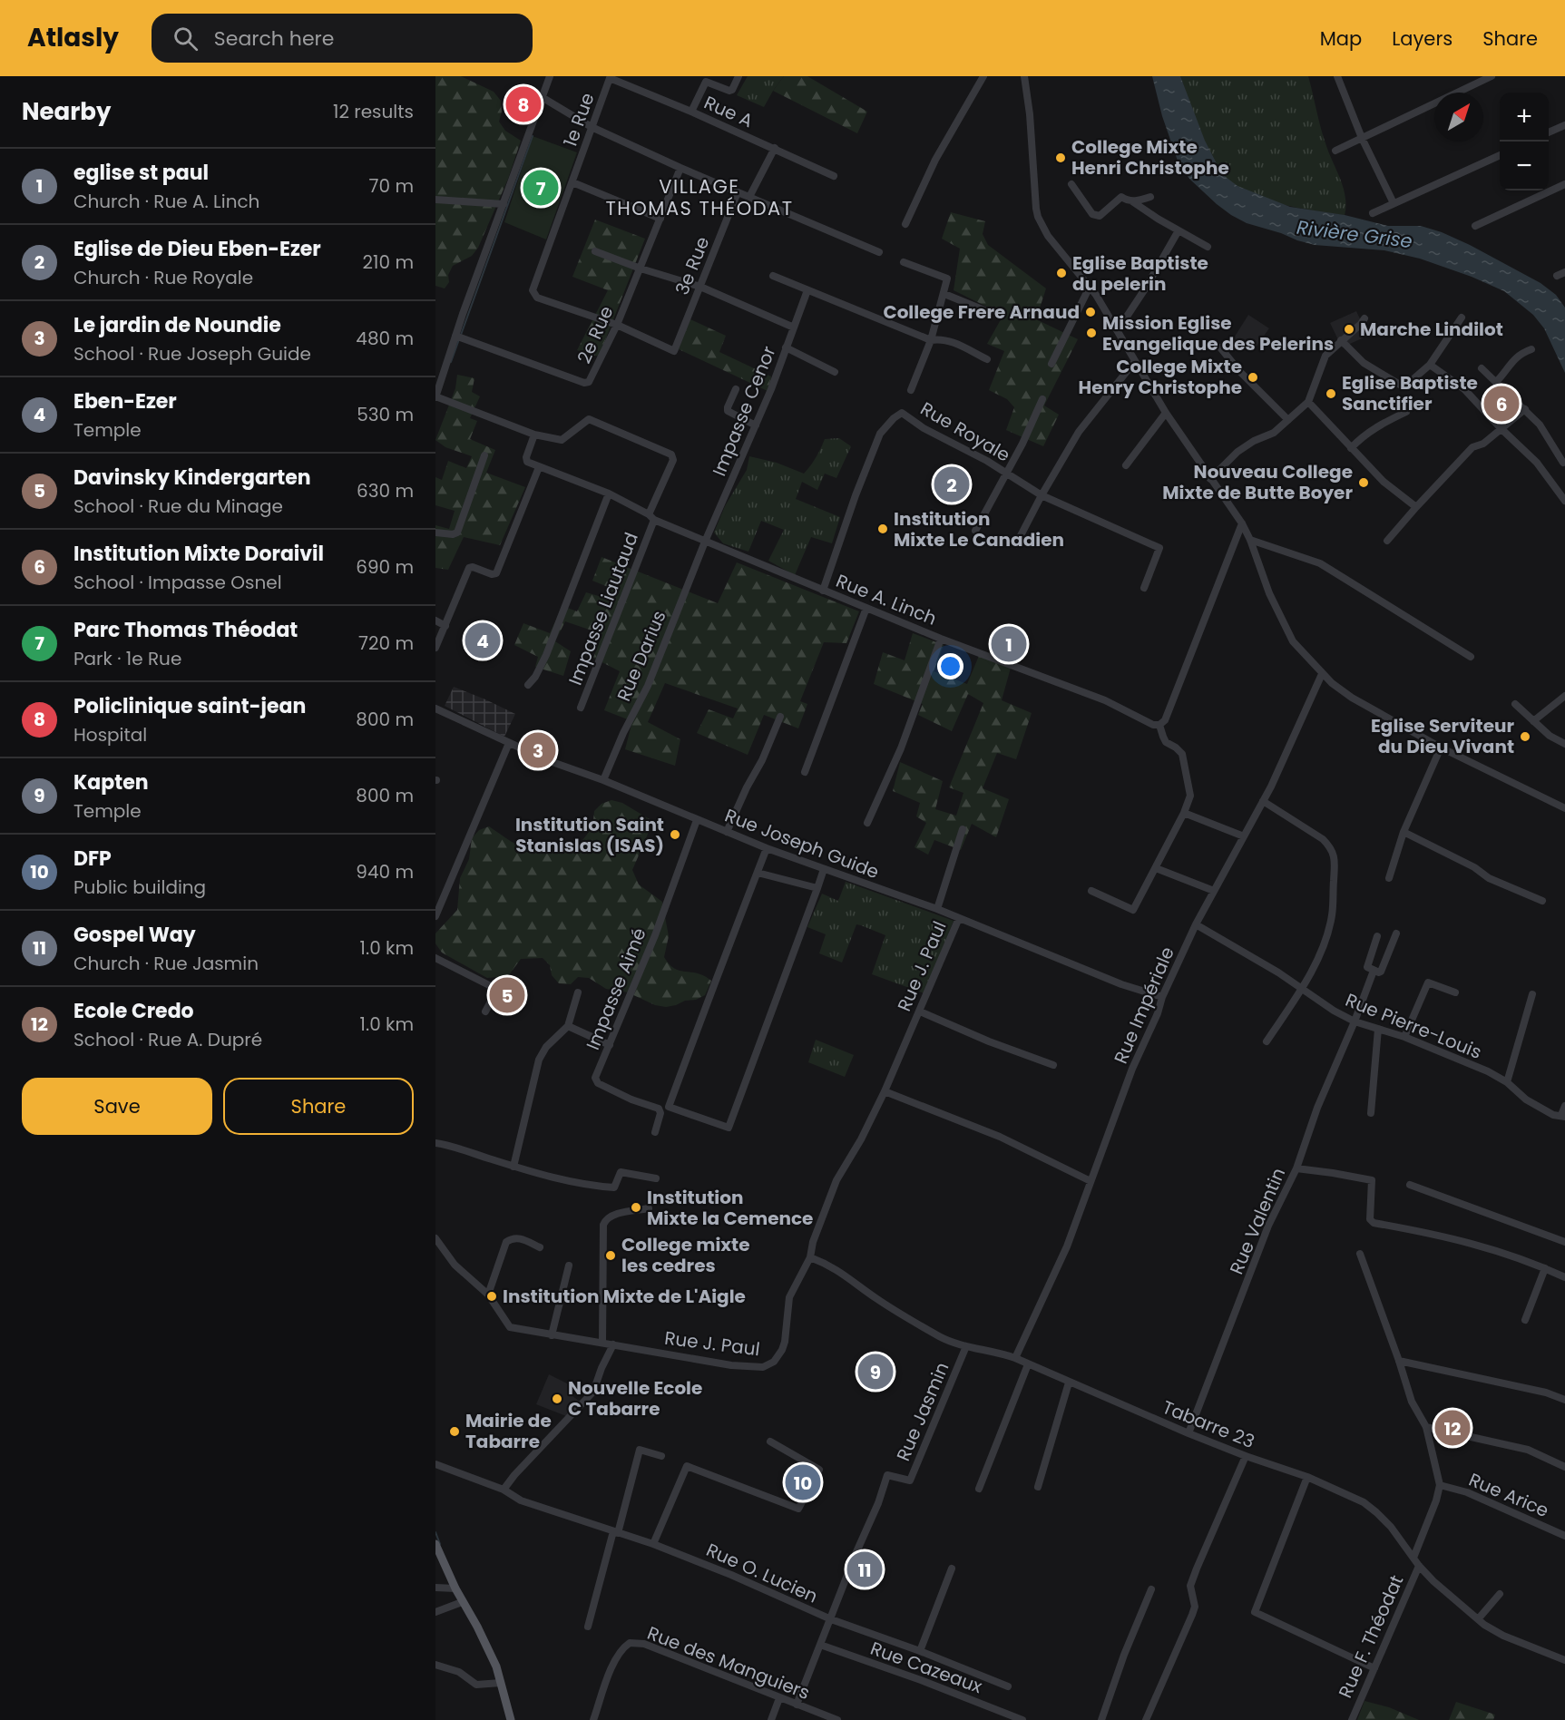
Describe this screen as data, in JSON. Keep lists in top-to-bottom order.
{
  "streets": {
    "street": [
      "Rue A",
      "1e Rue",
      "3e Rue",
      "2e Rue",
      "Impasse Cenor",
      "Rue Royale",
      "Rue A. Linch",
      "Impasse Liautaud",
      "Rue Darius",
      "Rue Joseph Guide",
      "Rue J. Paul",
      "Impasse Aimé",
      "Rue Impériale",
      "Rue Pierre-Louis",
      "Rue Valentin",
      "Rue Jasmin",
      "Tabarre 23",
      "Rue Arice",
      "Rue O. Lucien",
      "Rue F. Théodat",
      "Rue des Manguiers",
      "Rue Cazeaux"
    ]
  },
  "crossings": [
    ["Rue A", "1e Rue"],
    ["1e Rue", "3e Rue"],
    ["1e Rue", "2e Rue"],
    ["3e Rue", "2e Rue"],
    ["Impasse Cenor", "Rue A. Linch"],
    ["Impasse Cenor", "Rue Darius"],
    ["Rue Royale", "Rue A. Linch"],
    ["Rue A. Linch", "Impasse Liautaud"],
    ["Rue A. Linch", "Rue Darius"],
    ["Rue Darius", "Rue Joseph Guide"],
    ["Rue Joseph Guide", "Rue J. Paul"],
    ["Rue Joseph Guide", "Impasse Aimé"],
    ["Rue Joseph Guide", "Rue Impériale"],
    ["Rue J. Paul", "Tabarre 23"],
    ["Rue Impériale", "Rue Pierre-Louis"],
    ["Rue Impériale", "Tabarre 23"],
    ["Rue Pierre-Louis", "Rue Valentin"],
    ["Rue Valentin", "Tabarre 23"],
    ["Rue Jasmin", "Tabarre 23"],
    ["Rue Jasmin", "Rue O. Lucien"],
    ["Rue Jasmin", "Rue des Manguiers"],
    ["Rue Jasmin", "Rue Cazeaux"],
    ["Tabarre 23", "Rue F. Théodat"]
  ],
  "districts": ["VILLAGE THOMAS THÉODAT"],
  "water": ["Rivière Grise"],
  "places": [
    "College Mixte Henri Christophe",
    "Eglise Baptiste du pelerin",
    "College Frere Arnaud",
    "Marche Lindilot",
    "Mission Eglise Evangelique des Pelerins",
    "College Mixte Henry Christophe",
    "Eglise Baptiste Sanctifier",
    "Nouveau College Mixte de Butte Boyer",
    "Institution Mixte Le Canadien",
    "Eglise Serviteur du Dieu Vivant",
    "Institution Saint Stanislas (ISAS)",
    "Institution Mixte la Cemence",
    "College mixte les cedres",
    "Institution Mixte de L'Aigle",
    "Nouvelle Ecole C Tabarre",
    "Mairie de Tabarre"
  ],
  "north": "top right",
  "page": {
    "header": "Atlasly",
    "search": "Search here",
    "nav": ["Map", "Layers", "Share"],
    "heading": ["Nearby", "12 results"],
    "pins": [
      "8",
      "7",
      "6",
      "2",
      "4",
      "1",
      "3",
      "5",
      "9",
      "12",
      "10",
      "11"
    ],
    "map_buttons": ["+", "−"],
    "list": [
      {
        "mark": "1",
        "name": "eglise st paul",
        "note": "Church · Rue A. Linch",
        "value": "70 m"
      },
      {
        "mark": "2",
        "name": "Eglise de Dieu Eben-Ezer",
        "note": "Church · Rue Royale",
        "value": "210 m"
      },
      {
        "mark": "3",
        "name": "Le jardin de Noundie",
        "note": "School · Rue Joseph Guide",
        "value": "480 m"
      },
      {
        "mark": "4",
        "name": "Eben-Ezer",
        "note": "Temple",
        "value": "530 m"
      },
      {
        "mark": "5",
        "name": "Davinsky Kindergarten",
        "note": "School · Rue du Minage",
        "value": "630 m"
      },
      {
        "mark": "6",
        "name": "Institution Mixte Doraivil",
        "note": "School · Impasse Osnel",
        "value": "690 m"
      },
      {
        "mark": "7",
        "name": "Parc Thomas Théodat",
        "note": "Park · 1e Rue",
        "value": "720 m"
      },
      {
        "mark": "8",
        "name": "Policlinique saint-jean",
        "note": "Hospital",
        "value": "800 m"
      },
      {
        "mark": "9",
        "name": "Kapten",
        "note": "Temple",
        "value": "800 m"
      },
      {
        "mark": "10",
        "name": "DFP",
        "note": "Public building",
        "value": "940 m"
      },
      {
        "mark": "11",
        "name": "Gospel Way",
        "note": "Church · Rue Jasmin",
        "value": "1.0 km"
      },
      {
        "mark": "12",
        "name": "Ecole Credo",
        "note": "School · Rue A. Dupré",
        "value": "1.0 km"
      }
    ],
    "buttons": ["Save", "Share"]
  }
}
